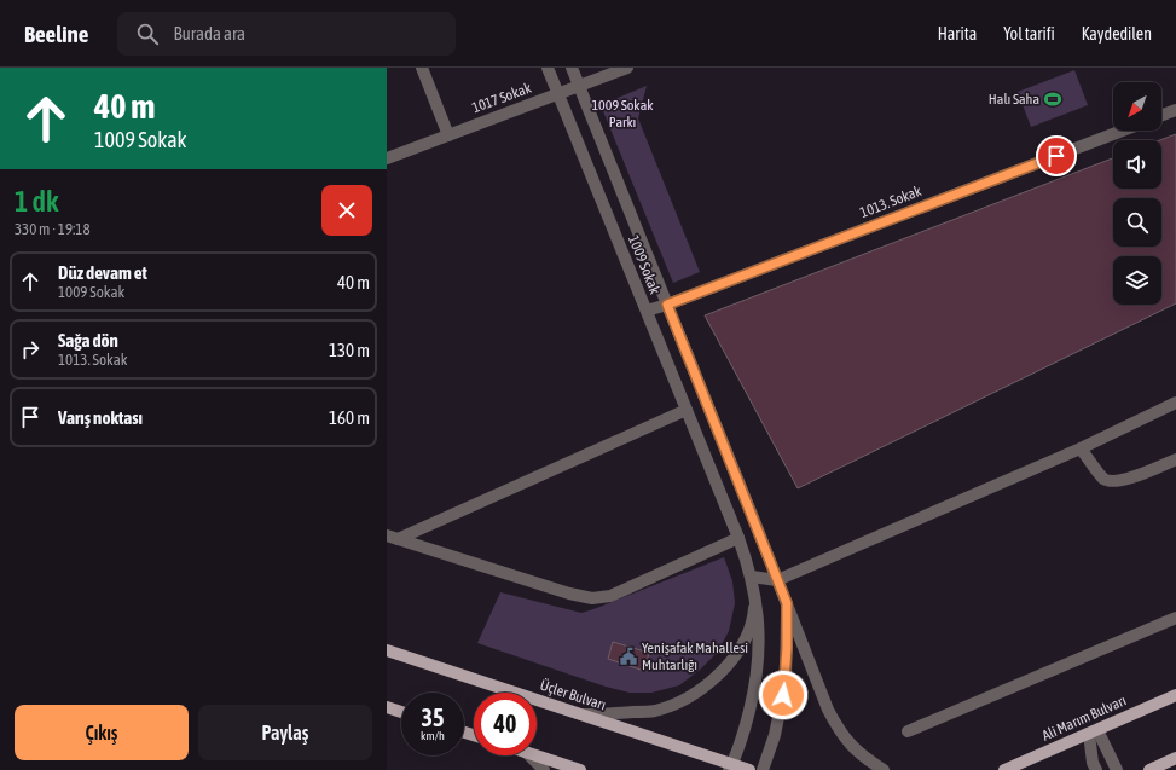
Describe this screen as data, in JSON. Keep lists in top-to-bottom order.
{
  "streets": {
    "main road": ["Üçler Bulvarı", "Ali Marım Bulvarı"],
    "street": ["1017 Sokak", "1013. Sokak", "1009 Sokak"]
  },
  "crossings": [
    ["1017 Sokak", "1009 Sokak"],
    ["1013. Sokak", "1009 Sokak"],
    ["1009 Sokak", "Üçler Bulvarı"]
  ],
  "parks": ["1009 Sokak Parkı"],
  "places": {
    "sports": ["Halı Saha"],
    "public building": ["Yenişafak Mahallesi Muhtarlığı"]
  },
  "north": "bottom left",
  "page": {
    "header": "Beeline",
    "search": "Burada ara",
    "nav": ["Harita", "Yol tarifi", "Kaydedilen"],
    "turn": ["40 m", "1009 Sokak"],
    "heading": ["1 dk", "330 m · 19:18"],
    "list": [
      {
        "name": "Düz devam et",
        "note": "1009 Sokak",
        "value": "40 m"
      },
      {
        "name": "Sağa dön",
        "note": "1013. Sokak",
        "value": "130 m"
      },
      {
        "name": "Varış noktası",
        "value": "160 m"
      }
    ],
    "speed": "35 km/h",
    "limit": "40",
    "buttons": ["Çıkış", "Paylaş"]
  }
}
